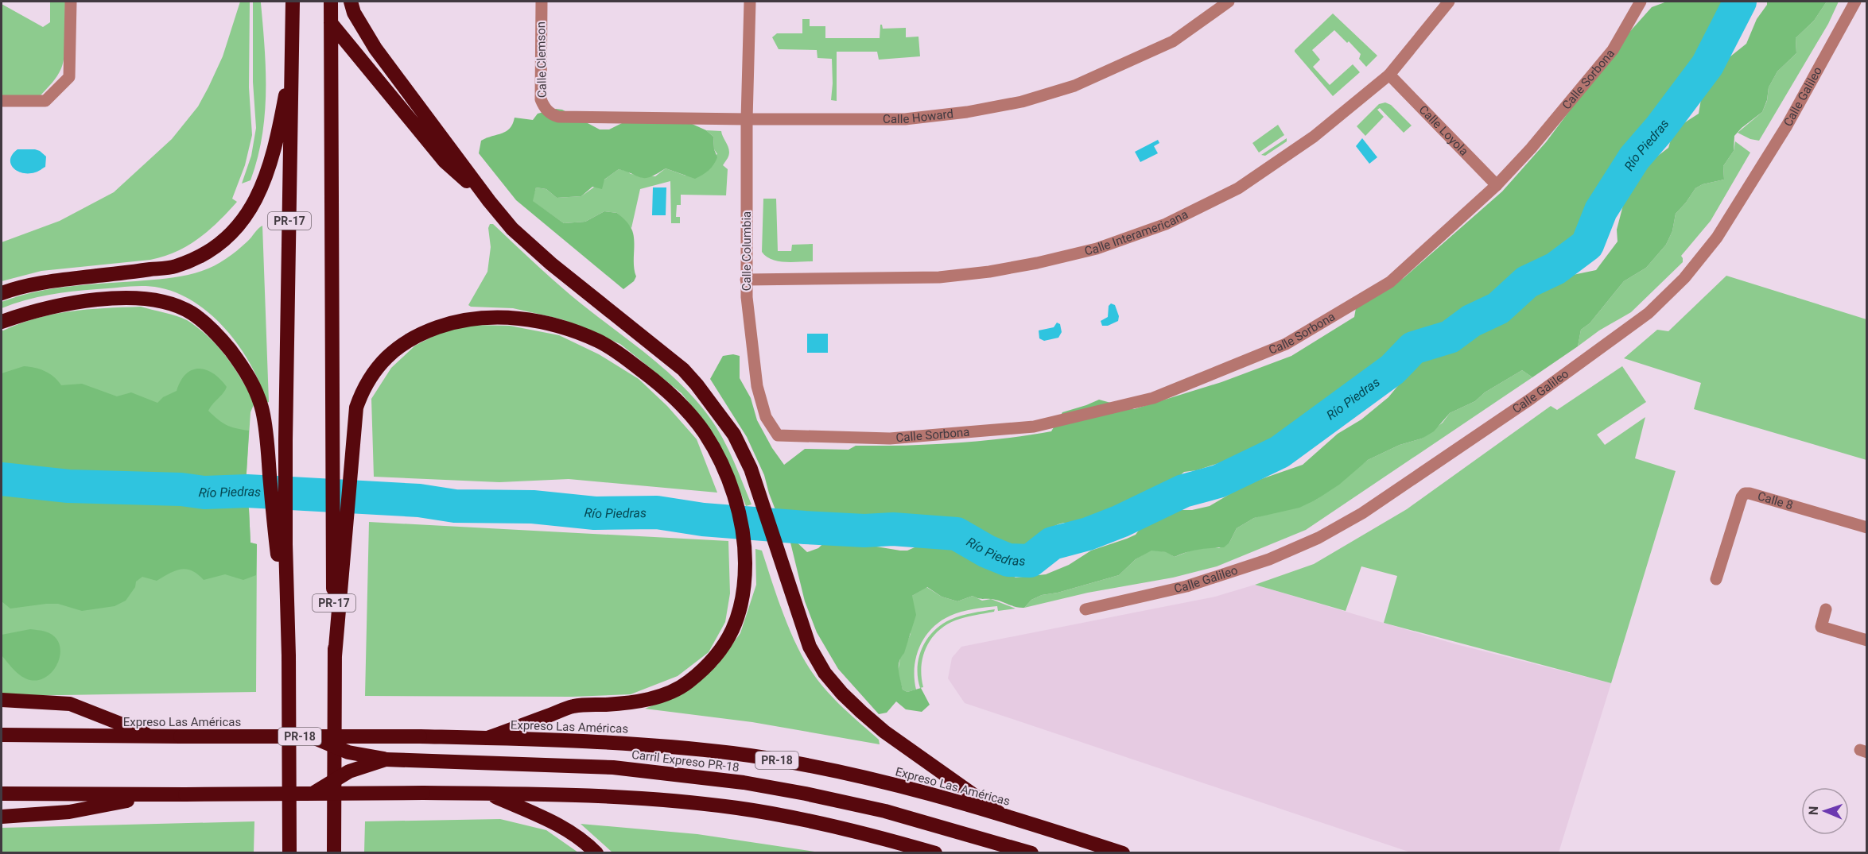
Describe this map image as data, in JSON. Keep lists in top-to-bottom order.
{
  "streets": {
    "highway": [
      "PR-17",
      "Expreso Las Américas",
      "PR-18",
      "Carril Expreso PR-18"
    ],
    "street": [
      "Calle Clemson",
      "Calle Sorbona",
      "Calle Galileo",
      "Calle Howard",
      "Calle Loyola",
      "Calle Interamericana",
      "Calle Columbia",
      "Calle 8"
    ]
  },
  "crossings": [
    ["Calle Clemson", "Calle Howard"],
    ["Calle Sorbona", "Calle Loyola"],
    ["Calle Sorbona", "Calle Columbia"],
    ["Calle Howard", "Calle Columbia"],
    ["Calle Loyola", "Calle Interamericana"],
    ["Calle Interamericana", "Calle Columbia"]
  ],
  "water": ["Río Piedras"],
  "north": "left"
}
